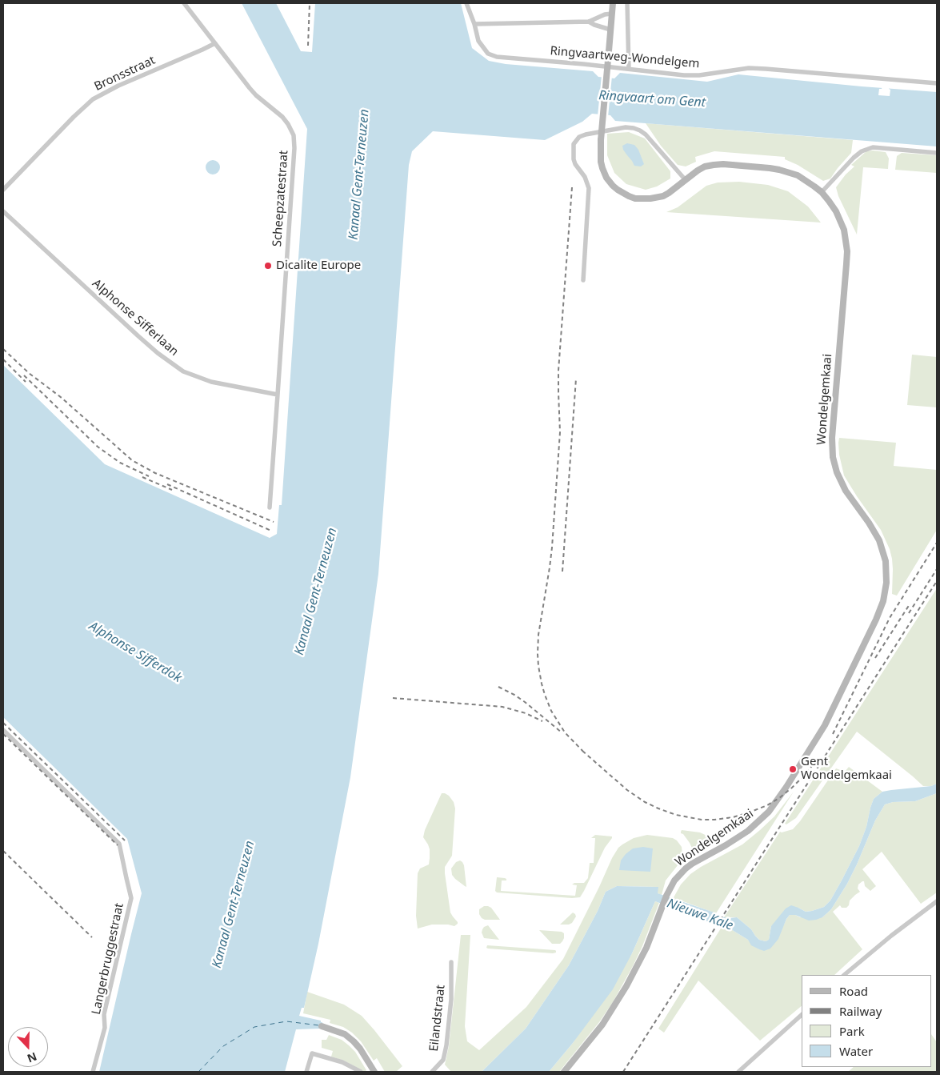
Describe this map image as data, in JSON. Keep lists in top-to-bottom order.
{
  "streets": {
    "main road": ["Wondelgemkaai"],
    "street": [
      "Ringvaartweg-Wondelgem",
      "Bronsstraat",
      "Scheepzatestraat",
      "Alphonse Sifferlaan",
      "Langerbruggestraat",
      "Eilandstraat"
    ]
  },
  "crossings": [
    ["Bronsstraat", "Scheepzatestraat"],
    ["Scheepzatestraat", "Alphonse Sifferlaan"]
  ],
  "water": [
    "Ringvaart om Gent",
    "Kanaal Gent-Terneuzen",
    "Alphonse Sifferdok",
    "Nieuwe Kale"
  ],
  "places": ["Dicalite Europe", "Gent Wondelgemkaai"],
  "legend": [
    "Road",
    "Railway",
    "Park",
    "Water"
  ],
  "north": "bottom"
}
